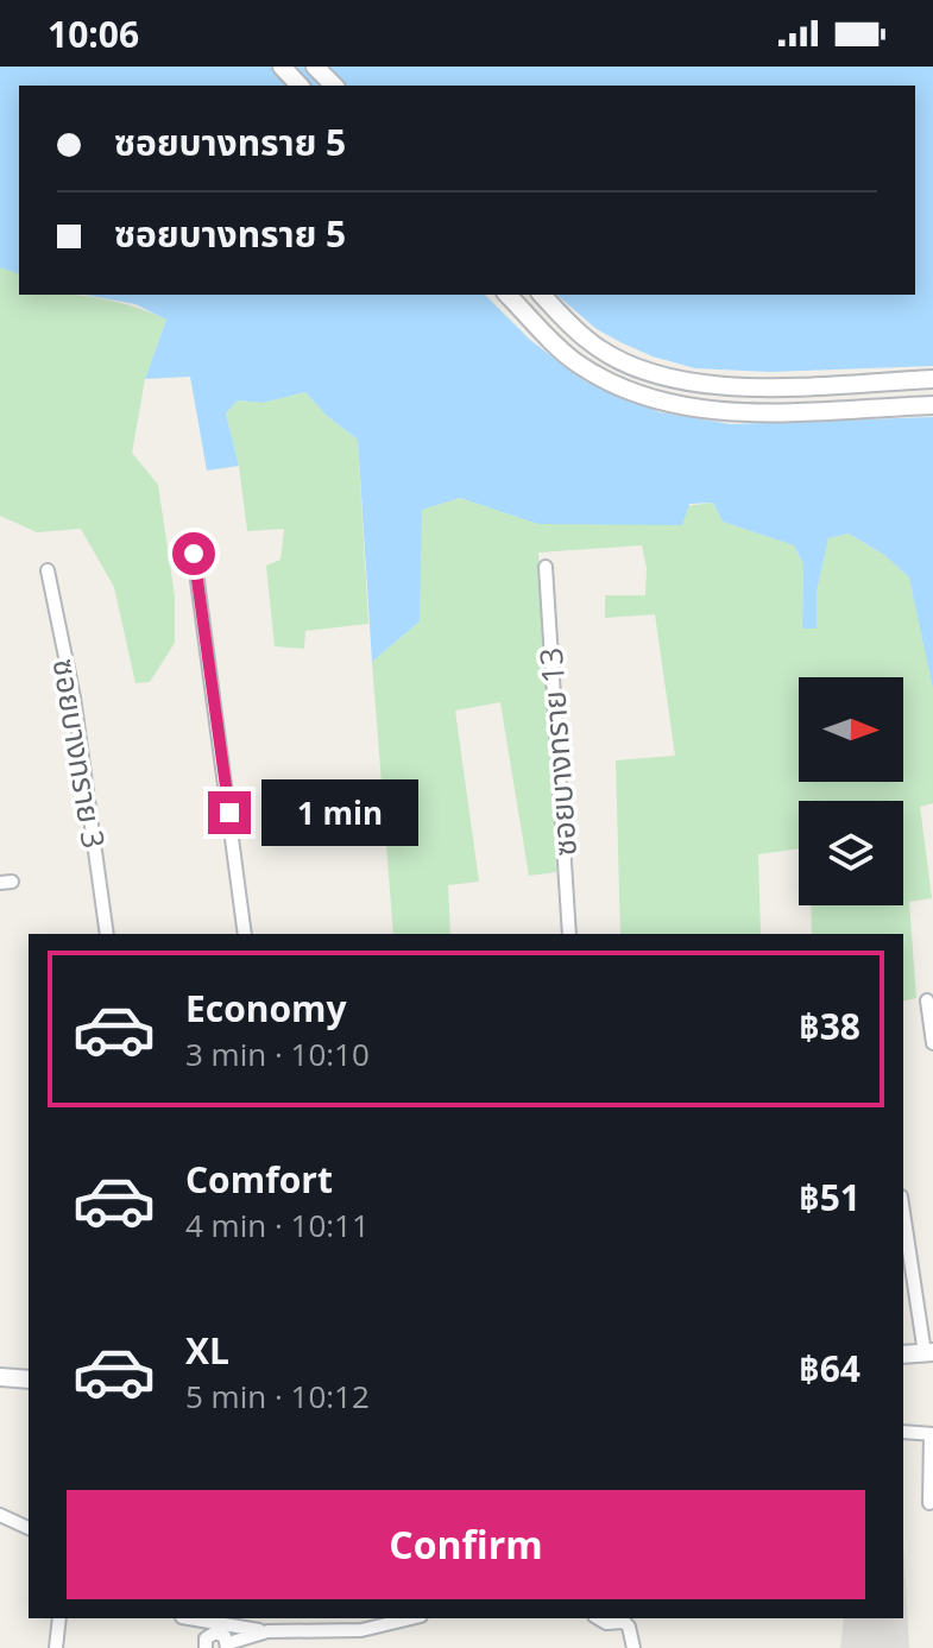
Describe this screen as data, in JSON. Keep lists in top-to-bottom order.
{
  "streets": {
    "street": ["ซอยบางทราย 13", "ซอยบางทราย 3"]
  },
  "north": "right",
  "page": {
    "status": "10:06",
    "banner": ["ซอยบางทราย 5", "ซอยบางทราย 5"],
    "bubble": "1 min",
    "list": [
      {
        "name": "Economy",
        "note": "3 min · 10:10",
        "value": "฿38"
      },
      {
        "name": "Comfort",
        "note": "4 min · 10:11",
        "value": "฿51"
      },
      {
        "name": "XL",
        "note": "5 min · 10:12",
        "value": "฿64"
      }
    ],
    "buttons": "Confirm"
  }
}
